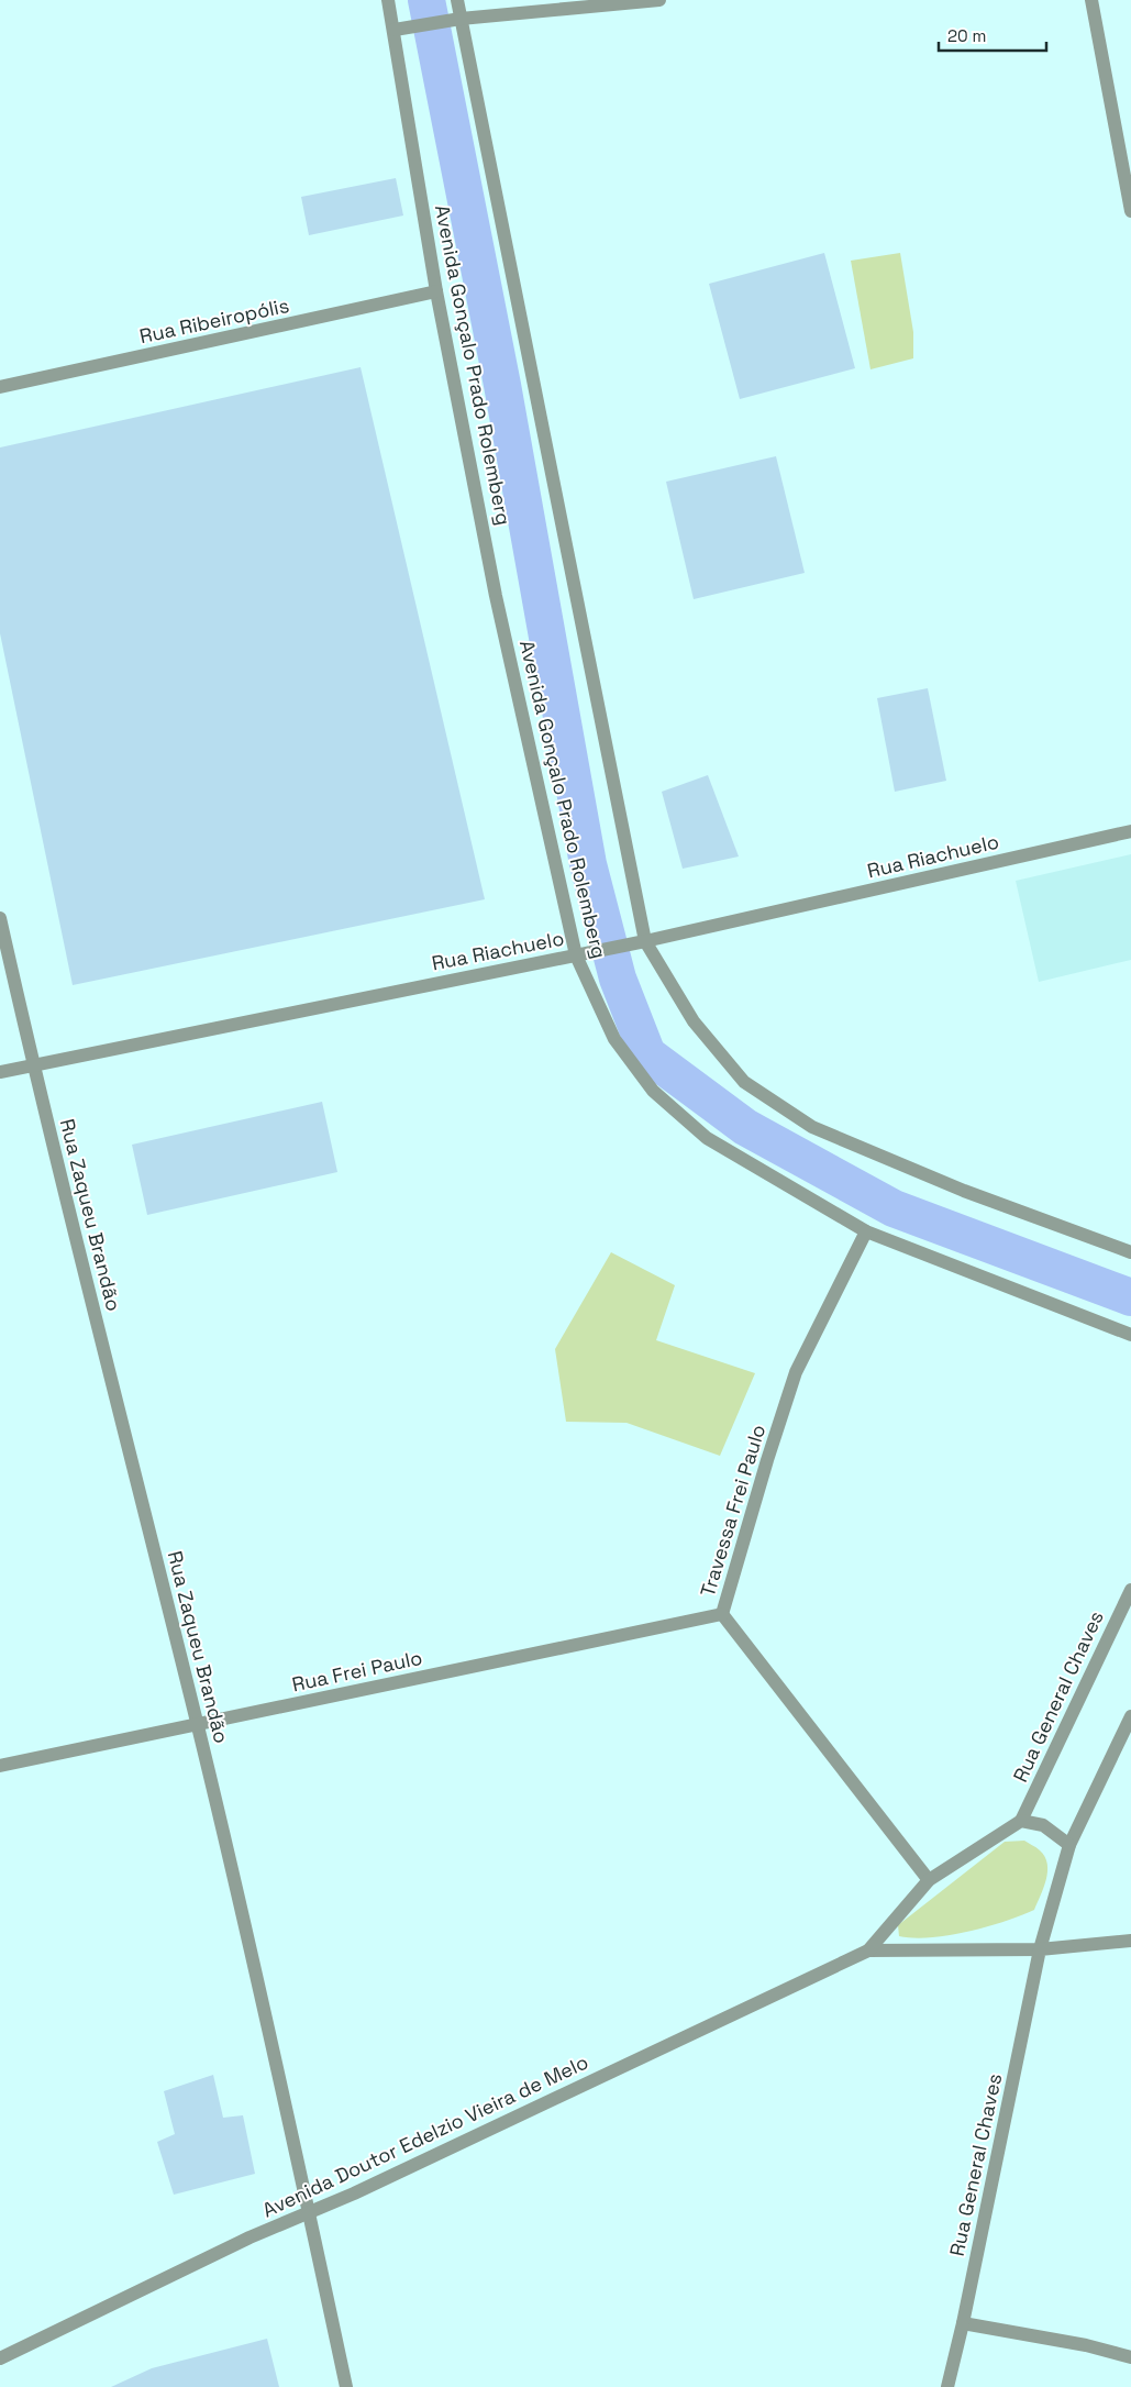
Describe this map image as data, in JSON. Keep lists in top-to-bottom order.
{
  "streets": {
    "street": [
      "Rua Ribeiropólis",
      "Avenida Gonçalo Prado Rolemberg",
      "Rua Riachuelo",
      "Rua Zaqueu Brandão",
      "Travessa Frei Paulo",
      "Rua Frei Paulo",
      "Rua General Chaves",
      "Avenida Doutor Edelzio Vieira de Melo"
    ]
  },
  "crossings": [
    ["Rua Ribeiropólis", "Avenida Gonçalo Prado Rolemberg"],
    ["Avenida Gonçalo Prado Rolemberg", "Rua Riachuelo"],
    ["Avenida Gonçalo Prado Rolemberg", "Travessa Frei Paulo"],
    ["Rua Riachuelo", "Rua Zaqueu Brandão"],
    ["Rua Zaqueu Brandão", "Rua Frei Paulo"],
    ["Rua Zaqueu Brandão", "Avenida Doutor Edelzio Vieira de Melo"],
    ["Travessa Frei Paulo", "Rua Frei Paulo"]
  ],
  "scale_bar": "20 m"
}
